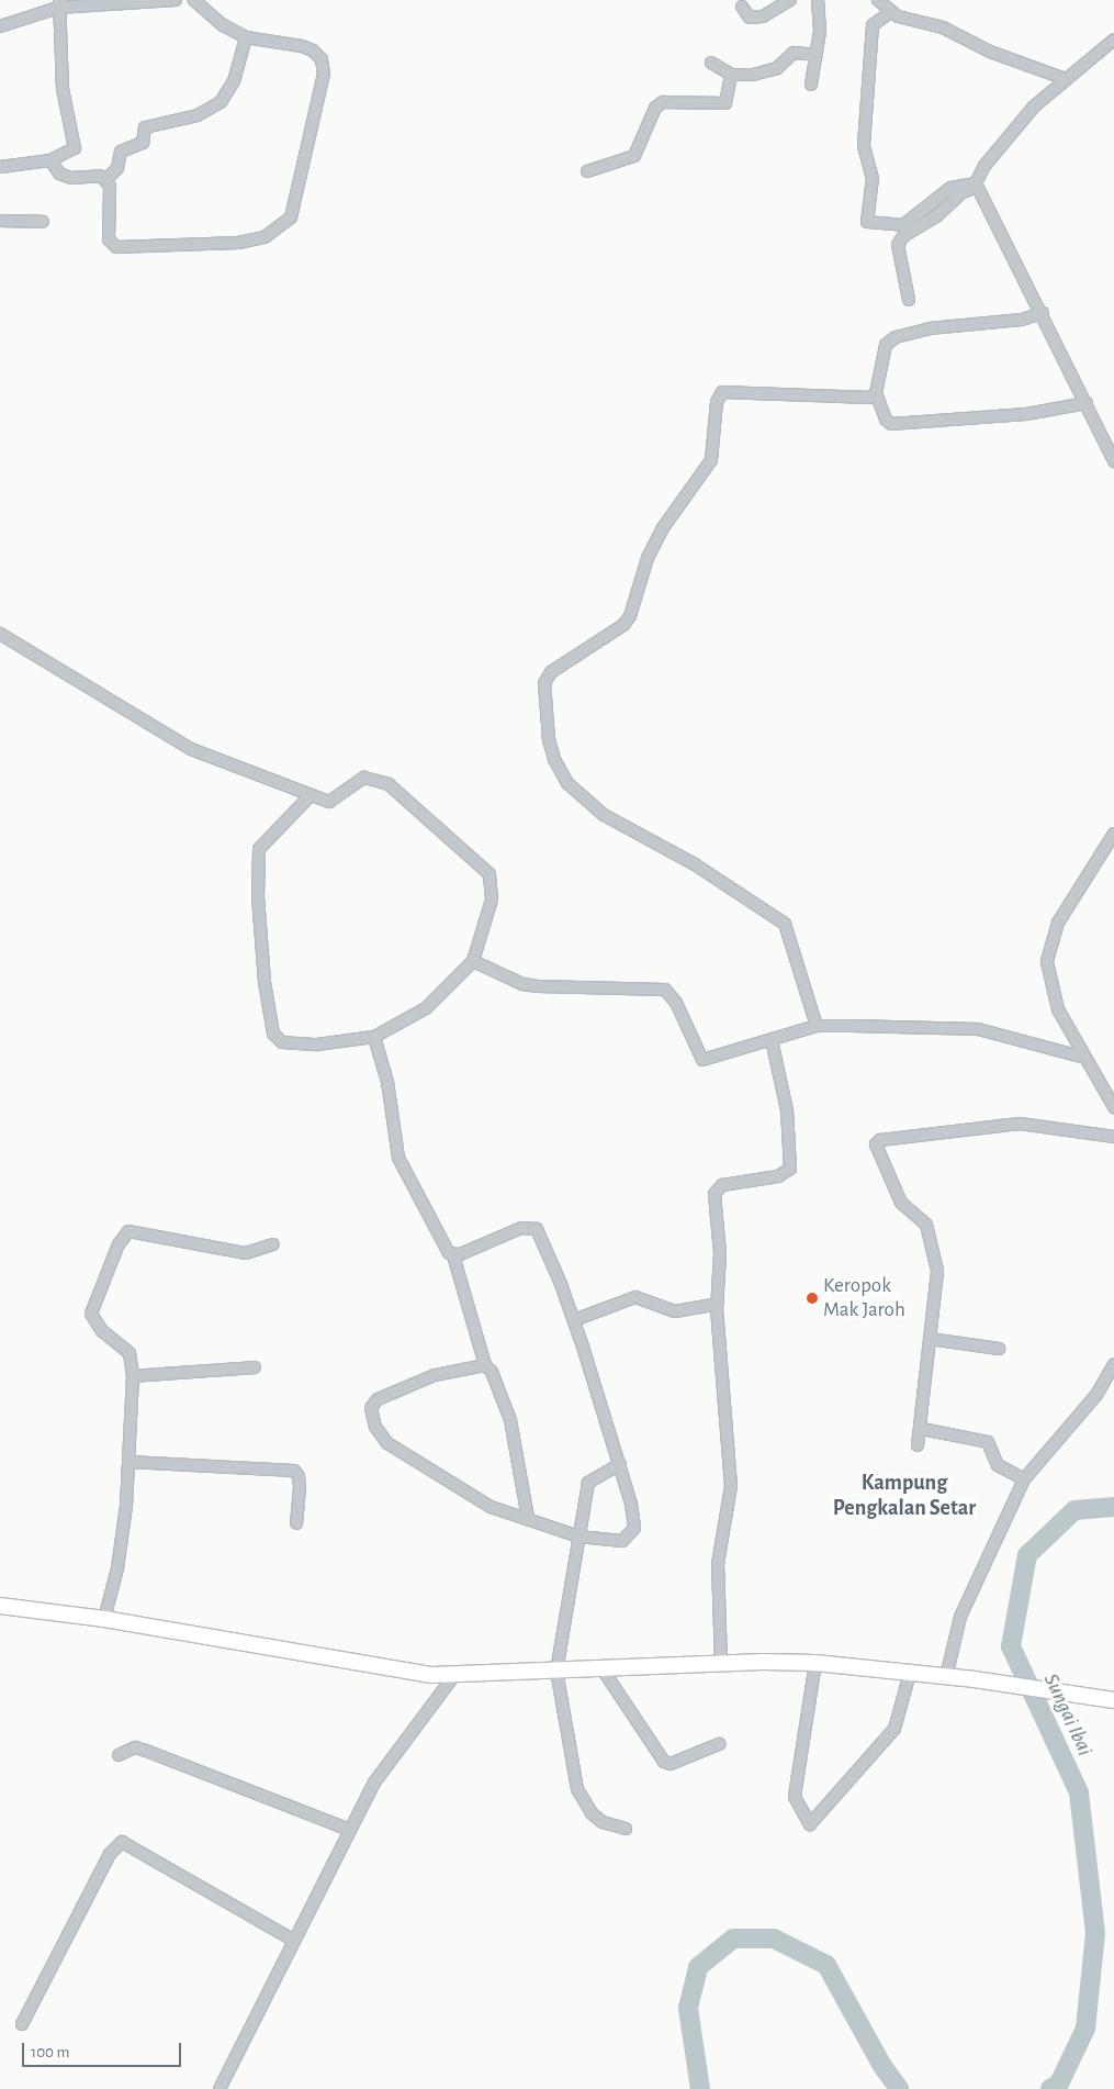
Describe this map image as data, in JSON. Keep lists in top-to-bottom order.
{
  "districts": ["Kampung Pengkalan Setar"],
  "water": ["Sungai Ibai"],
  "places": ["Keropok Mak Jaroh"],
  "scale_bar": "100 m"
}
